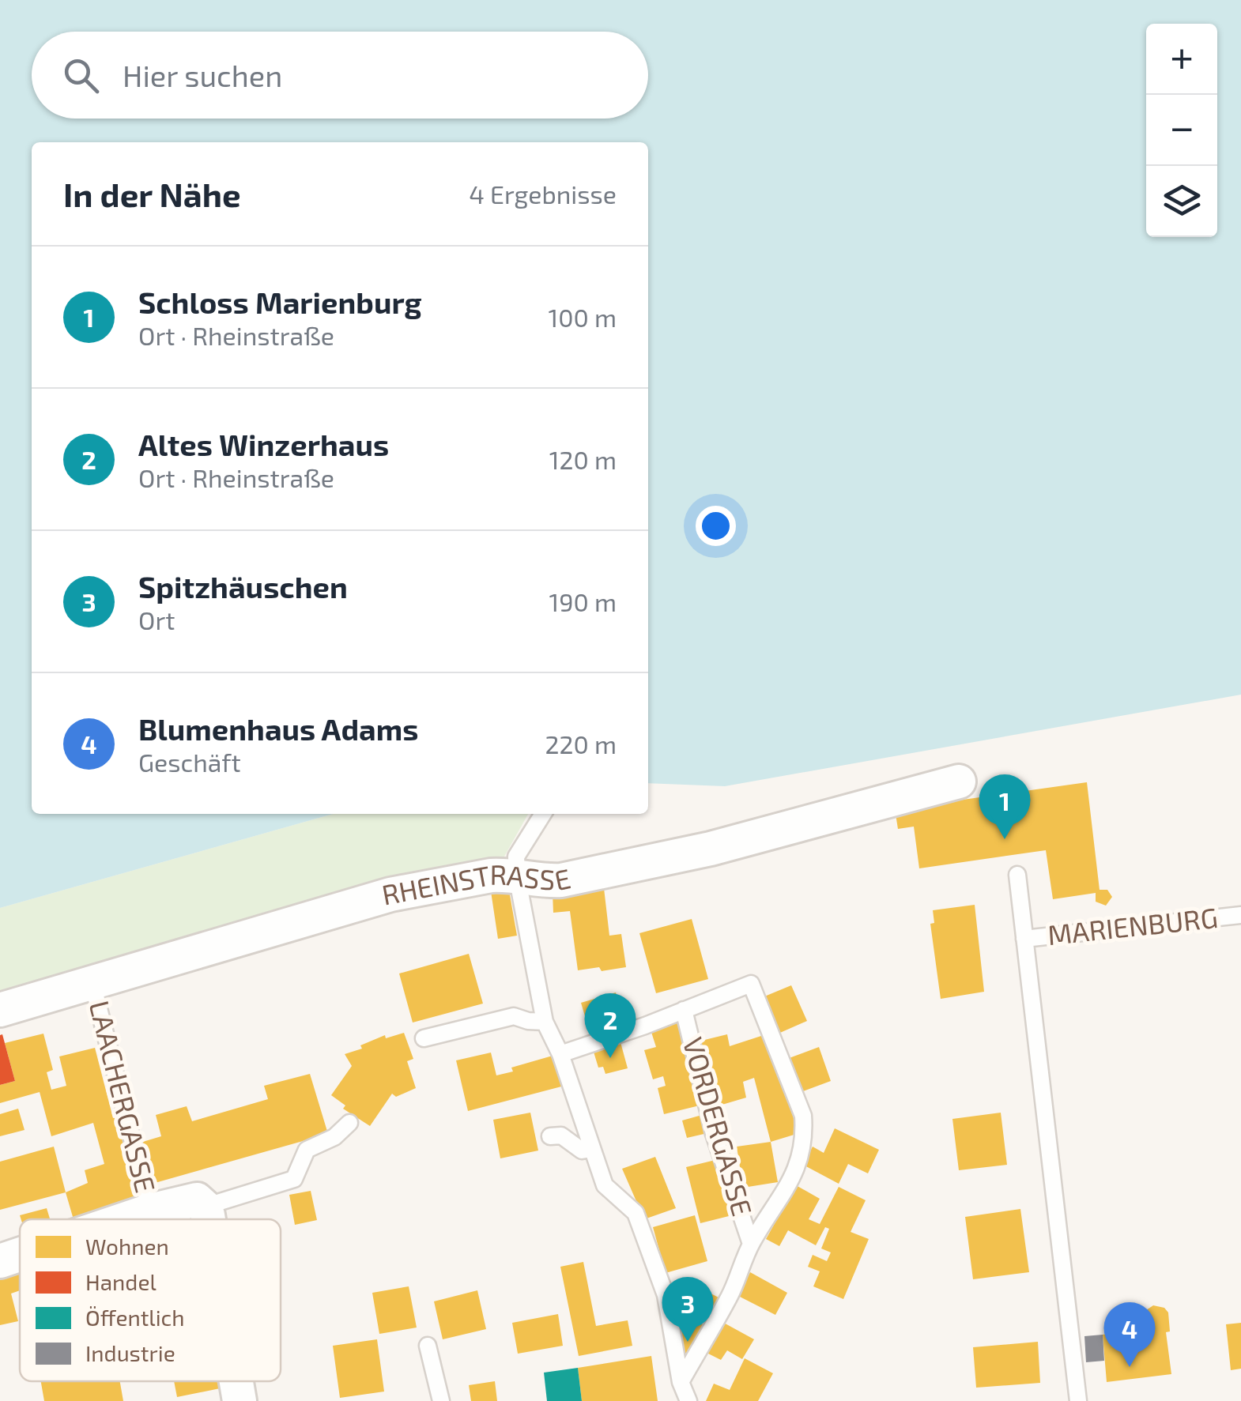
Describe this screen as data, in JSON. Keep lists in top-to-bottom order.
{
  "streets": {
    "street": ["RHEINSTRASSE"],
    "lane": ["MARIENBURG", "LAACHERGASSE", "VORDERGASSE"]
  },
  "crossings": [
    ["RHEINSTRASSE", "LAACHERGASSE"]
  ],
  "legend": [
    "Wohnen",
    "Handel",
    "Öffentlich",
    "Industrie"
  ],
  "page": {
    "map_buttons": ["+", "−"],
    "search": "Hier suchen",
    "heading": ["In der Nähe", "4 Ergebnisse"],
    "list": [
      {
        "mark": "1",
        "name": "Schloss Marienburg",
        "note": "Ort · Rheinstraße",
        "value": "100 m"
      },
      {
        "mark": "2",
        "name": "Altes Winzerhaus",
        "note": "Ort · Rheinstraße",
        "value": "120 m"
      },
      {
        "mark": "3",
        "name": "Spitzhäuschen",
        "note": "Ort",
        "value": "190 m"
      },
      {
        "mark": "4",
        "name": "Blumenhaus Adams",
        "note": "Geschäft",
        "value": "220 m"
      }
    ],
    "pins": [
      "1",
      "2",
      "3",
      "4"
    ]
  }
}
